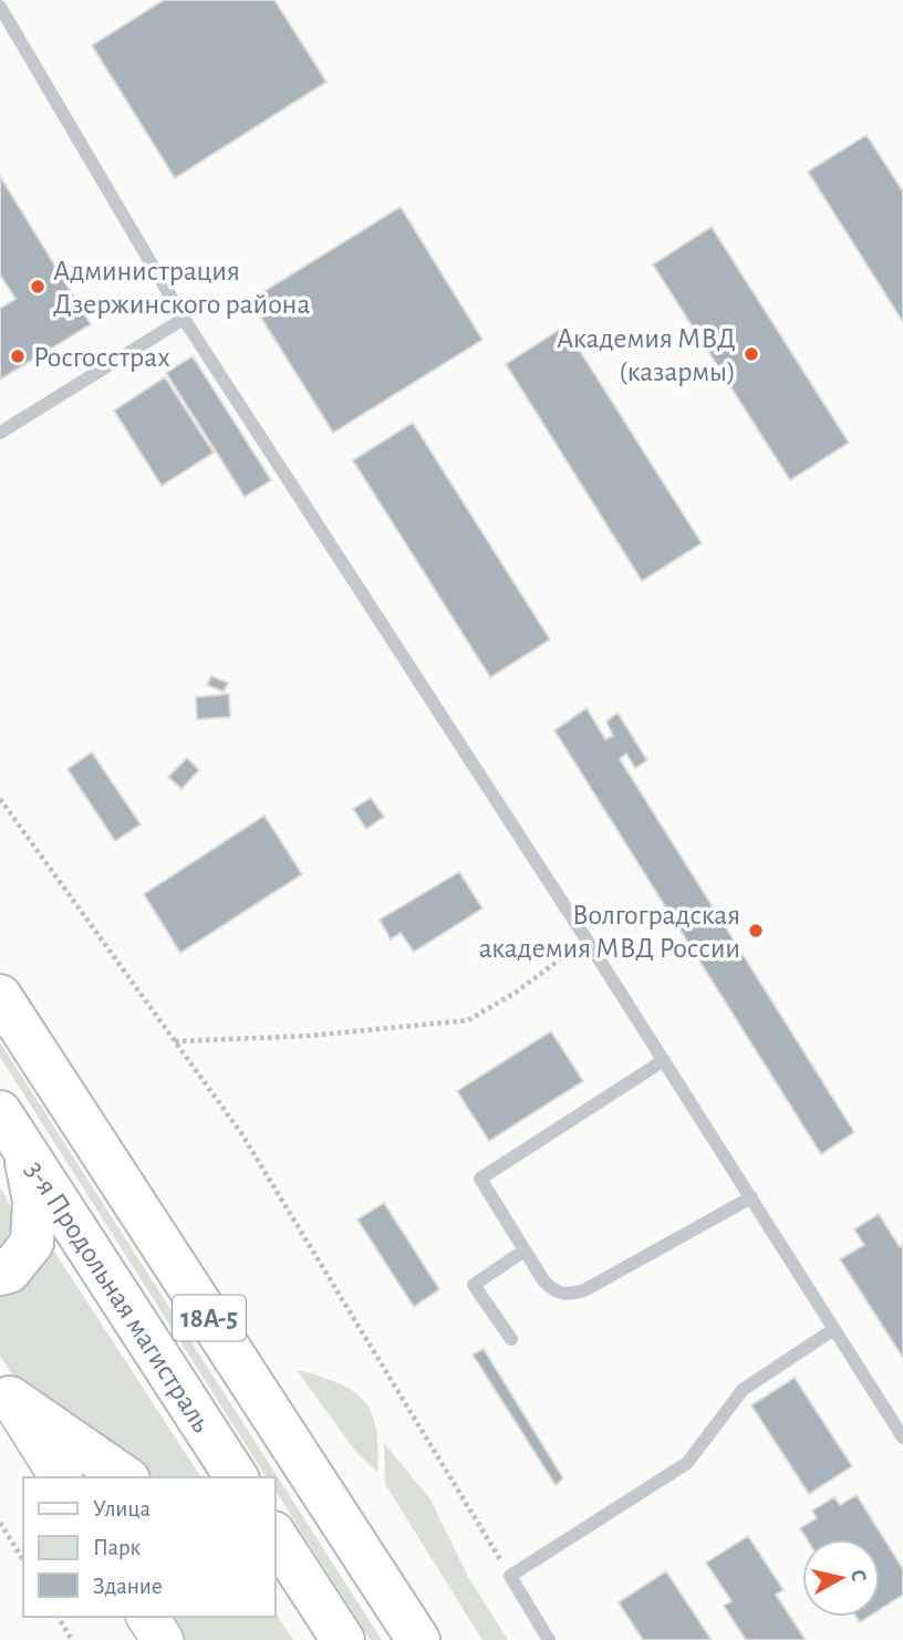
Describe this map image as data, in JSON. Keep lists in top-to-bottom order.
{
  "streets": {
    "highway": ["3-я Продольная магистраль", "18А-5"]
  },
  "places": [
    "Администрация Дзержинского района",
    "Академия МВД (казармы)",
    "Росгосстрах",
    "Волгоградская академия МВД России"
  ],
  "legend": ["Улица", "Парк", "Здание"],
  "north": "right"
}
